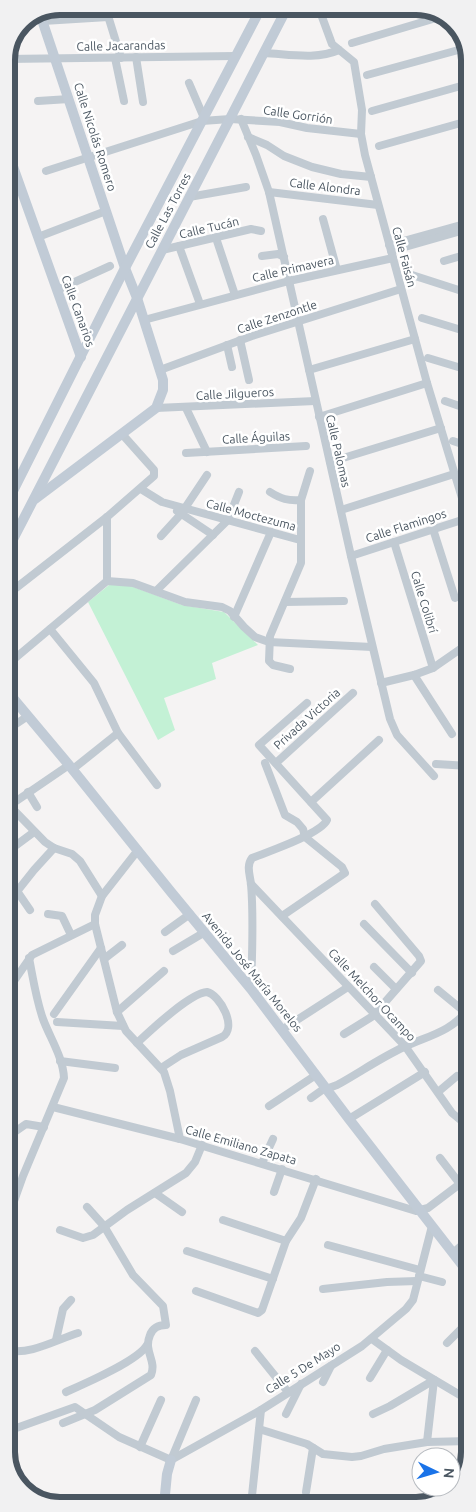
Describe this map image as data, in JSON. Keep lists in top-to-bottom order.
{
  "streets": {
    "street": [
      "Calle Jacarandas",
      "Calle Gorrión",
      "Calle Nicolás Romero",
      "Calle Alondra",
      "Calle Las Torres",
      "Calle Tucán",
      "Calle Faisán",
      "Calle Primavera",
      "Calle Canarios",
      "Calle Zenzontle",
      "Calle Jilgueros",
      "Calle Águilas",
      "Calle Palomas",
      "Calle Moctezuma",
      "Calle Flamingos",
      "Calle Colibrí",
      "Privada Victoria",
      "Avenida José María Morelos",
      "Calle Melchor Ocampo",
      "Calle Emiliano Zapata",
      "Calle 5 De Mayo"
    ]
  },
  "crossings": [
    ["Calle Jacarandas", "Calle Nicolás Romero"],
    ["Calle Jacarandas", "Calle Las Torres"],
    ["Calle Gorrión", "Calle Nicolás Romero"],
    ["Calle Gorrión", "Calle Las Torres"],
    ["Calle Gorrión", "Calle Faisán"],
    ["Calle Gorrión", "Calle Palomas"],
    ["Calle Nicolás Romero", "Calle Las Torres"],
    ["Calle Alondra", "Calle Faisán"],
    ["Calle Alondra", "Calle Palomas"],
    ["Calle Las Torres", "Calle Tucán"],
    ["Calle Las Torres", "Calle Canarios"],
    ["Calle Las Torres", "Calle Palomas"],
    ["Calle Faisán", "Calle Primavera"],
    ["Calle Faisán", "Calle Zenzontle"],
    ["Calle Primavera", "Calle Palomas"],
    ["Calle Zenzontle", "Calle Palomas"],
    ["Calle Jilgueros", "Calle Águilas"],
    ["Calle Jilgueros", "Calle Palomas"],
    ["Calle Palomas", "Calle Flamingos"],
    ["Calle Flamingos", "Calle Colibrí"],
    ["Avenida José María Morelos", "Calle Emiliano Zapata"],
    ["Avenida José María Morelos", "Calle 5 De Mayo"]
  ],
  "north": "right"
}
